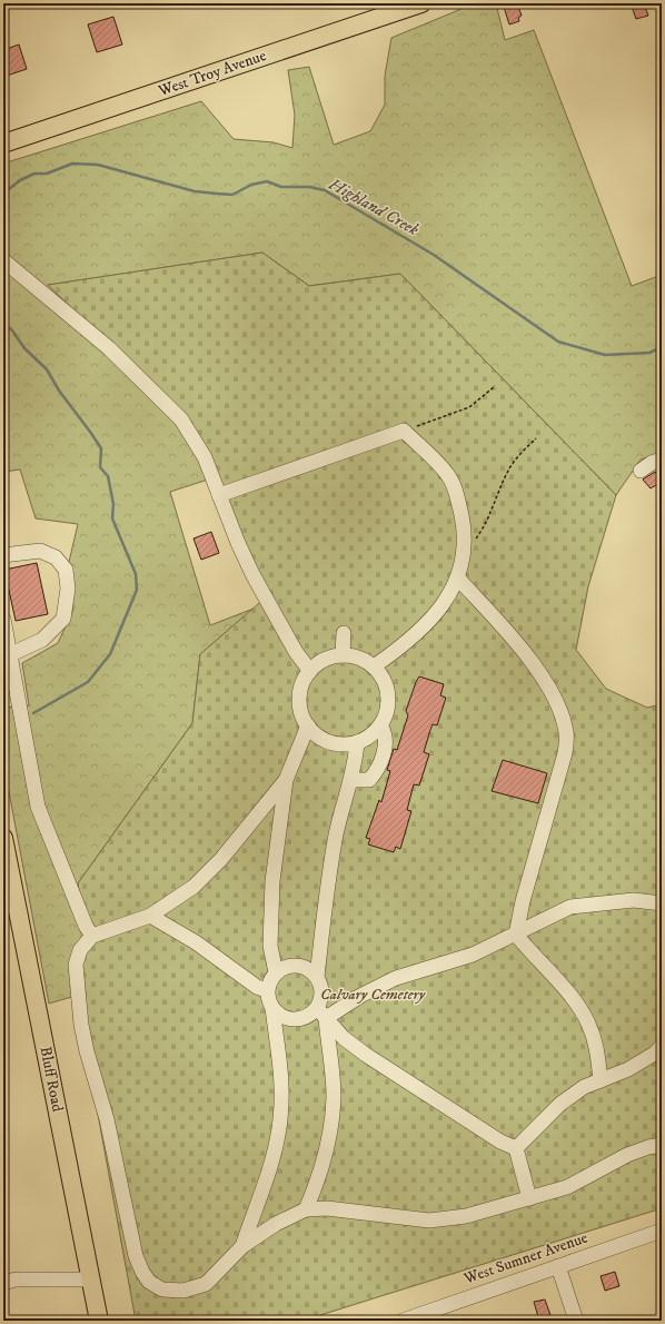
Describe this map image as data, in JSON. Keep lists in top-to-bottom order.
{
  "streets": {
    "main road": ["West Troy Avenue", "Bluff Road"],
    "street": ["West Sumner Avenue"]
  },
  "water": ["Highland Creek"],
  "parks": ["Calvary Cemetery"]
}
